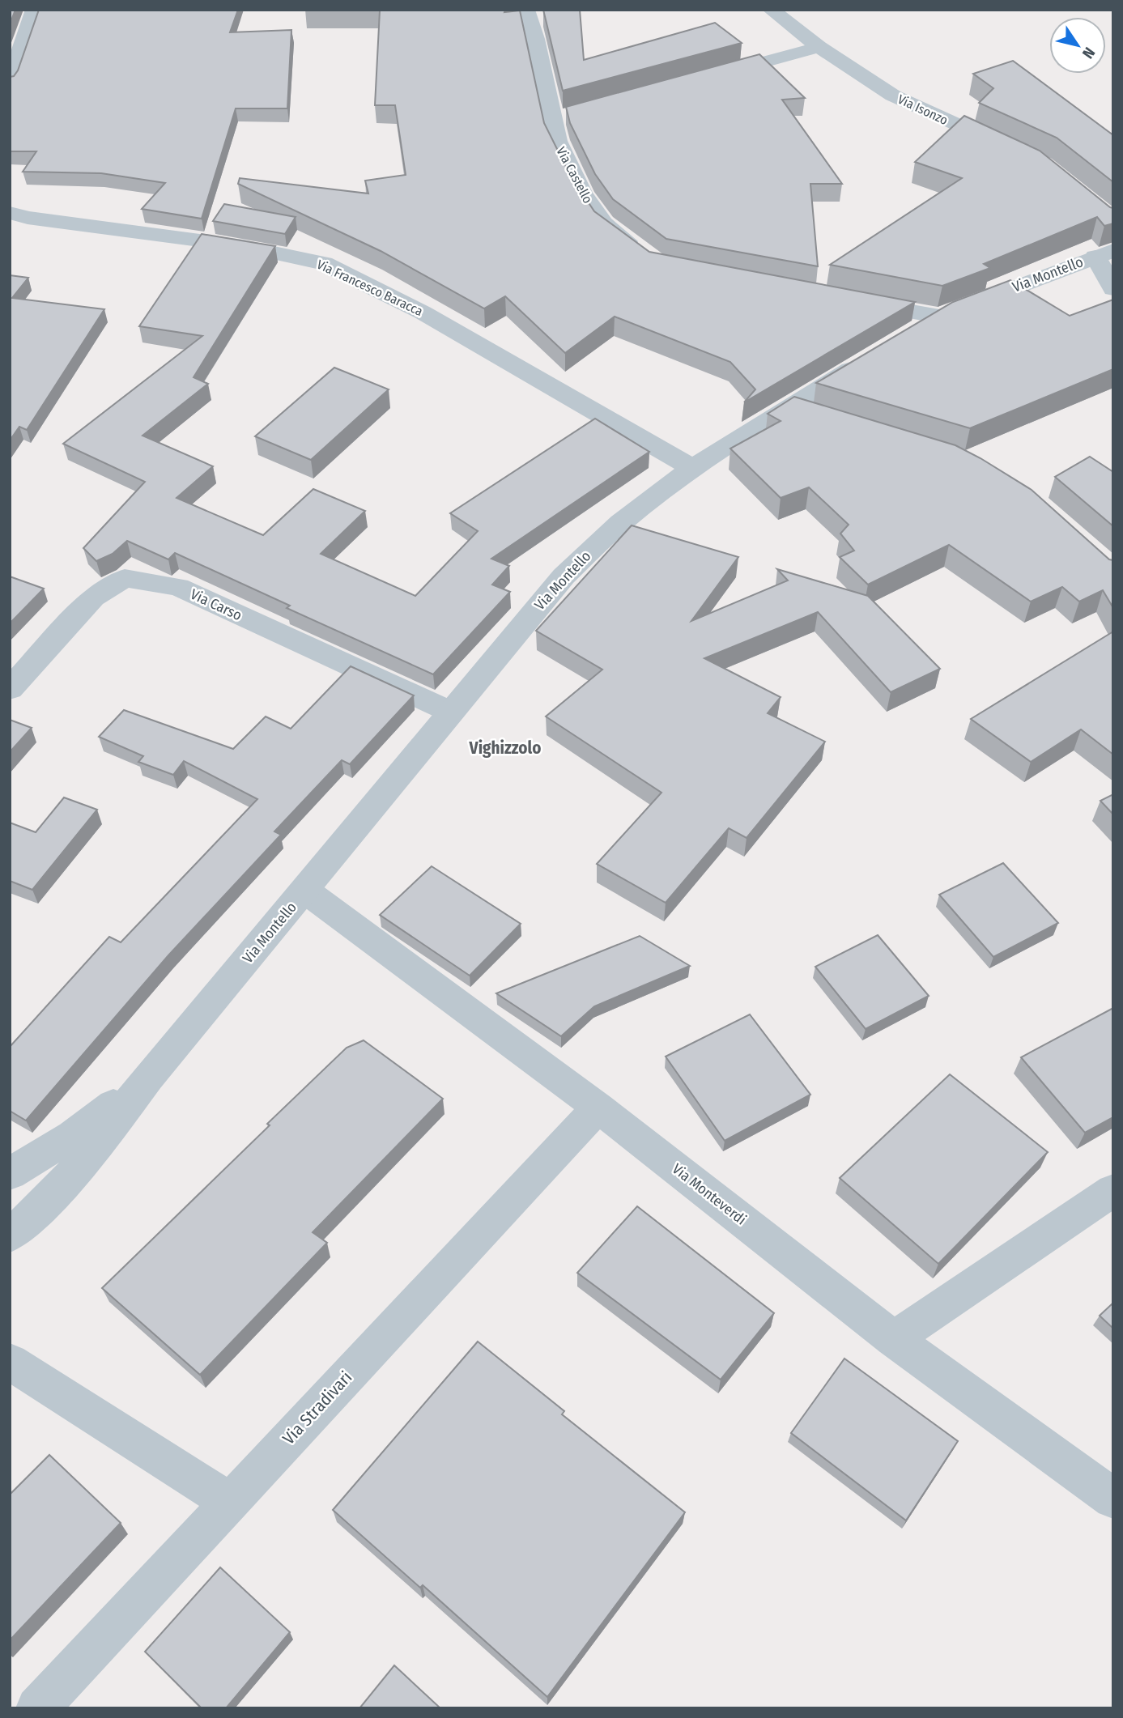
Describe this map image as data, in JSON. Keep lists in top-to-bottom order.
{
  "streets": {
    "street": [
      "Via Isonzo",
      "Via Castello",
      "Via Montello",
      "Via Francesco Baracca",
      "Via Carso",
      "Via Monteverdi",
      "Via Stradivari"
    ]
  },
  "crossings": [
    ["Via Montello", "Via Francesco Baracca"],
    ["Via Montello", "Via Carso"],
    ["Via Montello", "Via Monteverdi"],
    ["Via Monteverdi", "Via Stradivari"]
  ],
  "districts": ["Vighizzolo"],
  "north": "bottom right"
}
